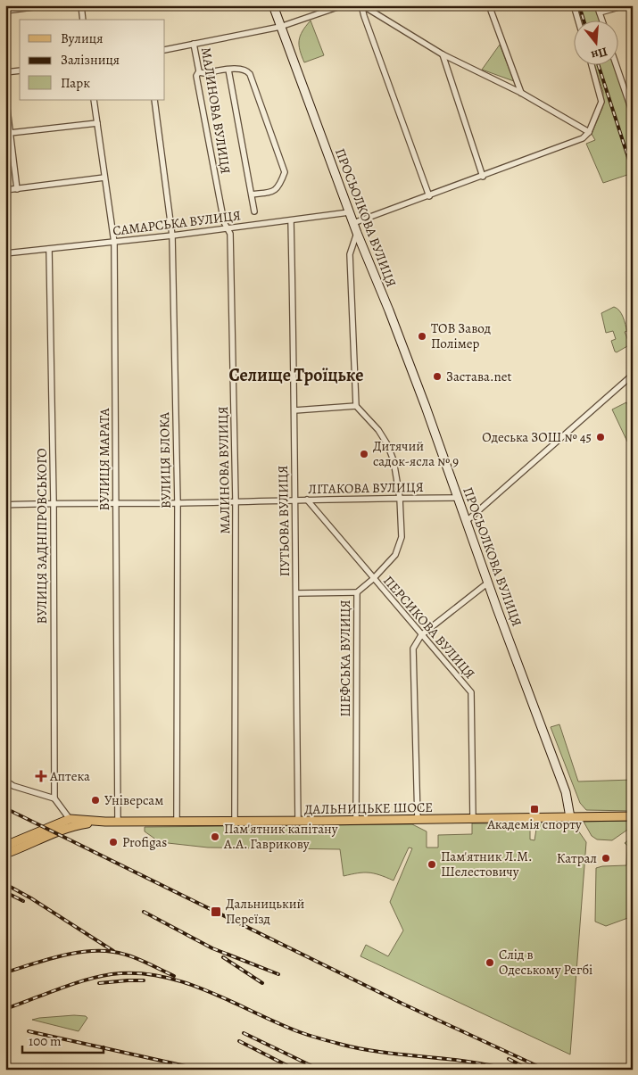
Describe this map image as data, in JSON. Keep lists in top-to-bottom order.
{
  "streets": {
    "main road": ["ДАЛЬНИЦЬКЕ ШОСЕ"],
    "street": [
      "МАЛИНОВА ВУЛИЦЯ",
      "ПРОСЬОЛКОВА ВУЛИЦЯ",
      "САМАРСЬКА ВУЛИЦЯ",
      "ВУЛИЦЯ МАРАТА",
      "ВУЛИЦЯ БЛОКА",
      "ЛІТАКОВА ВУЛИЦЯ",
      "ПУТЬОВА ВУЛИЦЯ",
      "ВУЛИЦЯ ЗАДНІПРОВСЬКОГО",
      "ПЕРСИКОВА ВУЛИЦЯ",
      "ШЕФСЬКА ВУЛИЦЯ"
    ]
  },
  "crossings": [
    ["МАЛИНОВА ВУЛИЦЯ", "САМАРСЬКА ВУЛИЦЯ"],
    ["МАЛИНОВА ВУЛИЦЯ", "ЛІТАКОВА ВУЛИЦЯ"],
    ["МАЛИНОВА ВУЛИЦЯ", "ДАЛЬНИЦЬКЕ ШОСЕ"],
    ["ПРОСЬОЛКОВА ВУЛИЦЯ", "САМАРСЬКА ВУЛИЦЯ"],
    ["ПРОСЬОЛКОВА ВУЛИЦЯ", "ЛІТАКОВА ВУЛИЦЯ"],
    ["ПРОСЬОЛКОВА ВУЛИЦЯ", "ДАЛЬНИЦЬКЕ ШОСЕ"],
    ["САМАРСЬКА ВУЛИЦЯ", "ВУЛИЦЯ МАРАТА"],
    ["САМАРСЬКА ВУЛИЦЯ", "ВУЛИЦЯ БЛОКА"],
    ["САМАРСЬКА ВУЛИЦЯ", "ПУТЬОВА ВУЛИЦЯ"],
    ["САМАРСЬКА ВУЛИЦЯ", "ВУЛИЦЯ ЗАДНІПРОВСЬКОГО"],
    ["ВУЛИЦЯ МАРАТА", "ЛІТАКОВА ВУЛИЦЯ"],
    ["ВУЛИЦЯ МАРАТА", "ДАЛЬНИЦЬКЕ ШОСЕ"],
    ["ВУЛИЦЯ БЛОКА", "ЛІТАКОВА ВУЛИЦЯ"],
    ["ВУЛИЦЯ БЛОКА", "ДАЛЬНИЦЬКЕ ШОСЕ"],
    ["ЛІТАКОВА ВУЛИЦЯ", "ПУТЬОВА ВУЛИЦЯ"],
    ["ЛІТАКОВА ВУЛИЦЯ", "ВУЛИЦЯ ЗАДНІПРОВСЬКОГО"],
    ["ЛІТАКОВА ВУЛИЦЯ", "ПЕРСИКОВА ВУЛИЦЯ"],
    ["ЛІТАКОВА ВУЛИЦЯ", "ШЕФСЬКА ВУЛИЦЯ"],
    ["ПУТЬОВА ВУЛИЦЯ", "ДАЛЬНИЦЬКЕ ШОСЕ"],
    ["ПЕРСИКОВА ВУЛИЦЯ", "ШЕФСЬКА ВУЛИЦЯ"],
    ["ПЕРСИКОВА ВУЛИЦЯ", "ДАЛЬНИЦЬКЕ ШОСЕ"],
    ["ШЕФСЬКА ВУЛИЦЯ", "ДАЛЬНИЦЬКЕ ШОСЕ"]
  ],
  "districts": ["Селище Троїцьке"],
  "places": {
    "other": [
      "ТОВ Завод Полімер",
      "Застава.net",
      "Одеська ЗОШ № 45",
      "Дитячий садок-ясла № 9",
      "Універсам",
      "Пам'ятник капітану А.А. Гаврикову",
      "Profigas",
      "Катрал",
      "Пам'ятник Л.М. Шелестовичу",
      "Слід в Одеському Регбі"
    ],
    "health": ["Аптека"],
    "transit": ["Академія спорту", "Дальницький Переїзд"]
  },
  "legend": ["Вулиця", "Залізниця", "Парк"],
  "scale_bar": "100 m",
  "north": "bottom"
}
